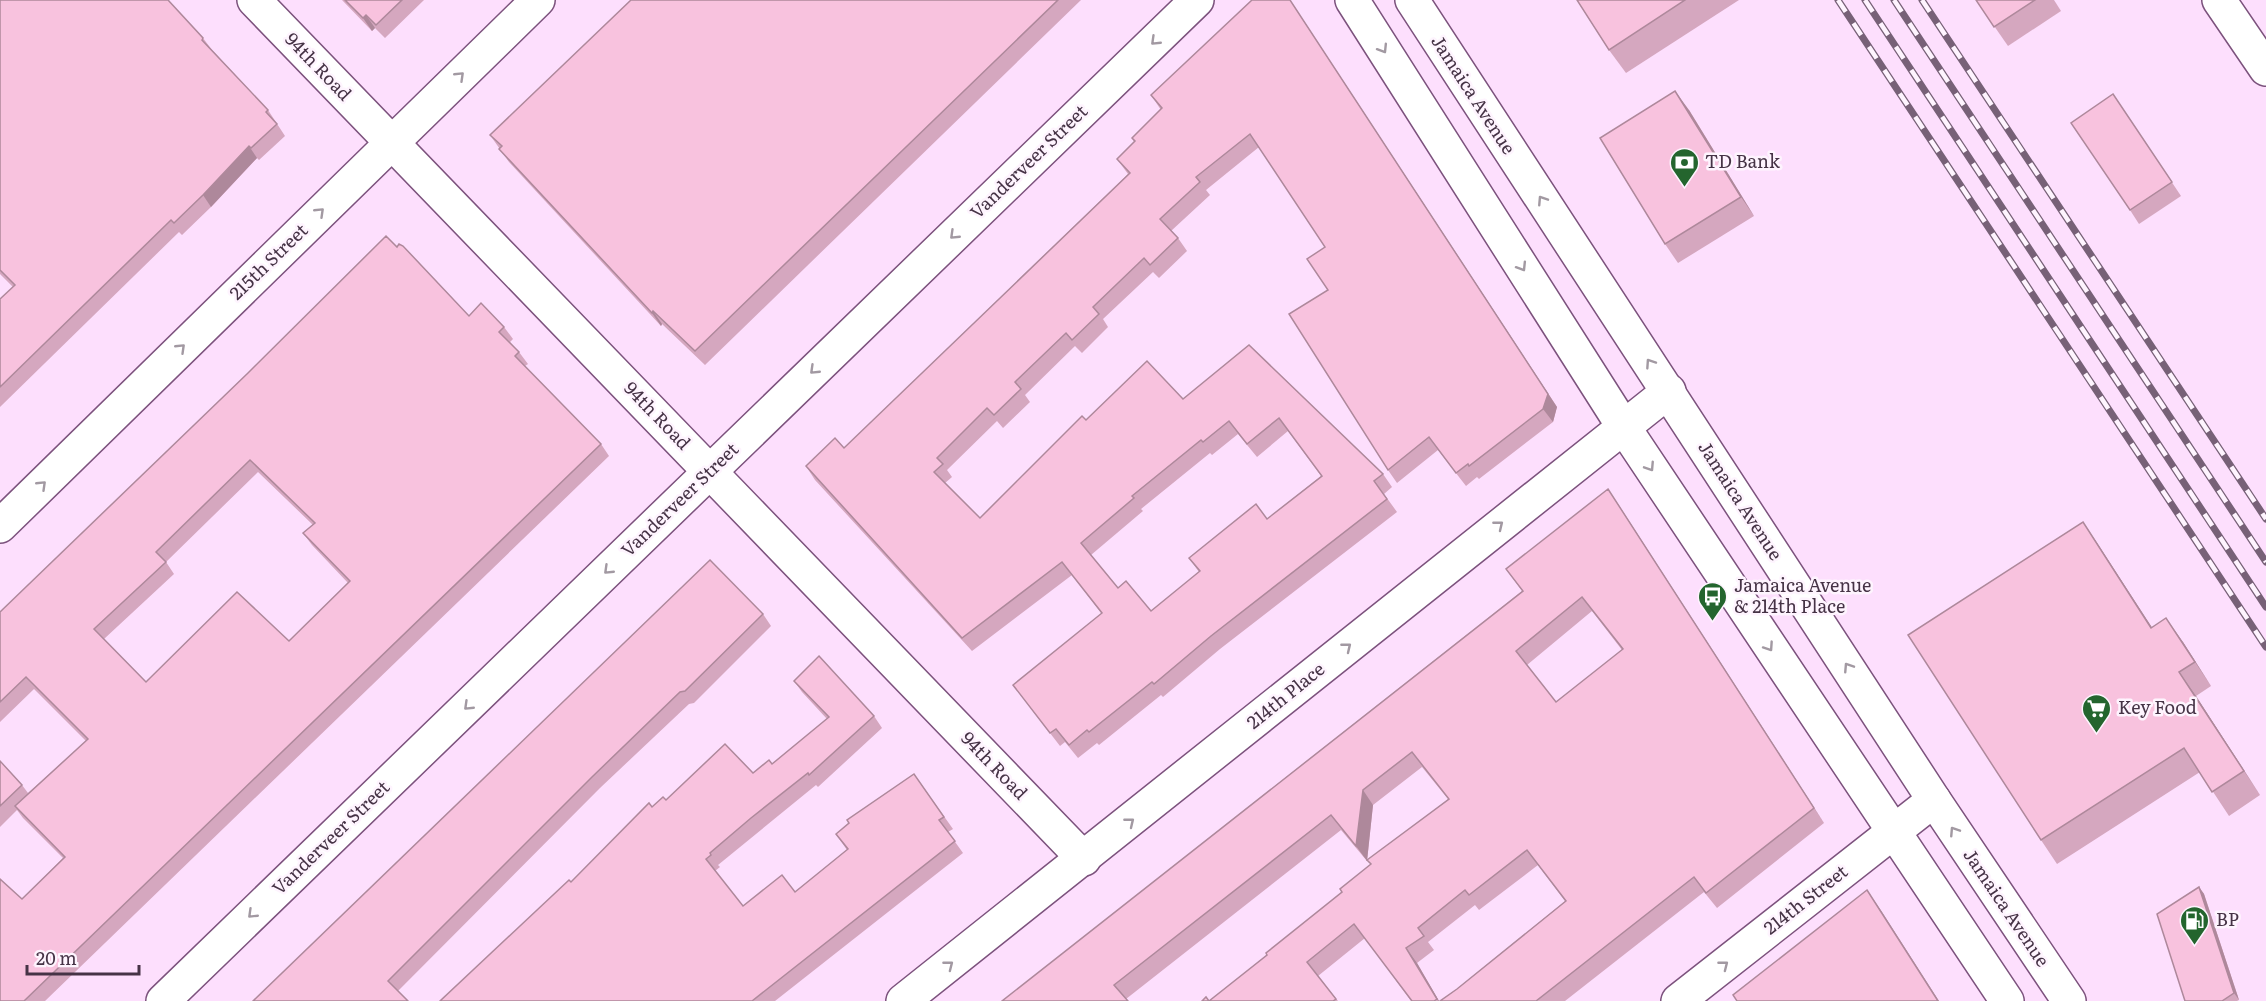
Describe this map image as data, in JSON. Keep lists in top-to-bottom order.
{
  "streets": {
    "street": [
      "94th Road",
      "Jamaica Avenue",
      "Vanderveer Street",
      "215th Street",
      "214th Place",
      "214th Street"
    ]
  },
  "crossings": [
    ["94th Road", "Vanderveer Street"],
    ["94th Road", "215th Street"],
    ["94th Road", "214th Place"],
    ["Jamaica Avenue", "214th Place"],
    ["Jamaica Avenue", "214th Street"]
  ],
  "one_way": [
    "Vanderveer Street",
    "215th Street",
    "214th Place",
    "214th Street"
  ],
  "places": {
    "bank": ["TD Bank"],
    "bus stop": ["Jamaica Avenue & 214th Place"],
    "supermarket": ["Key Food"],
    "fuel station": ["BP"]
  },
  "scale_bar": "20 m"
}
